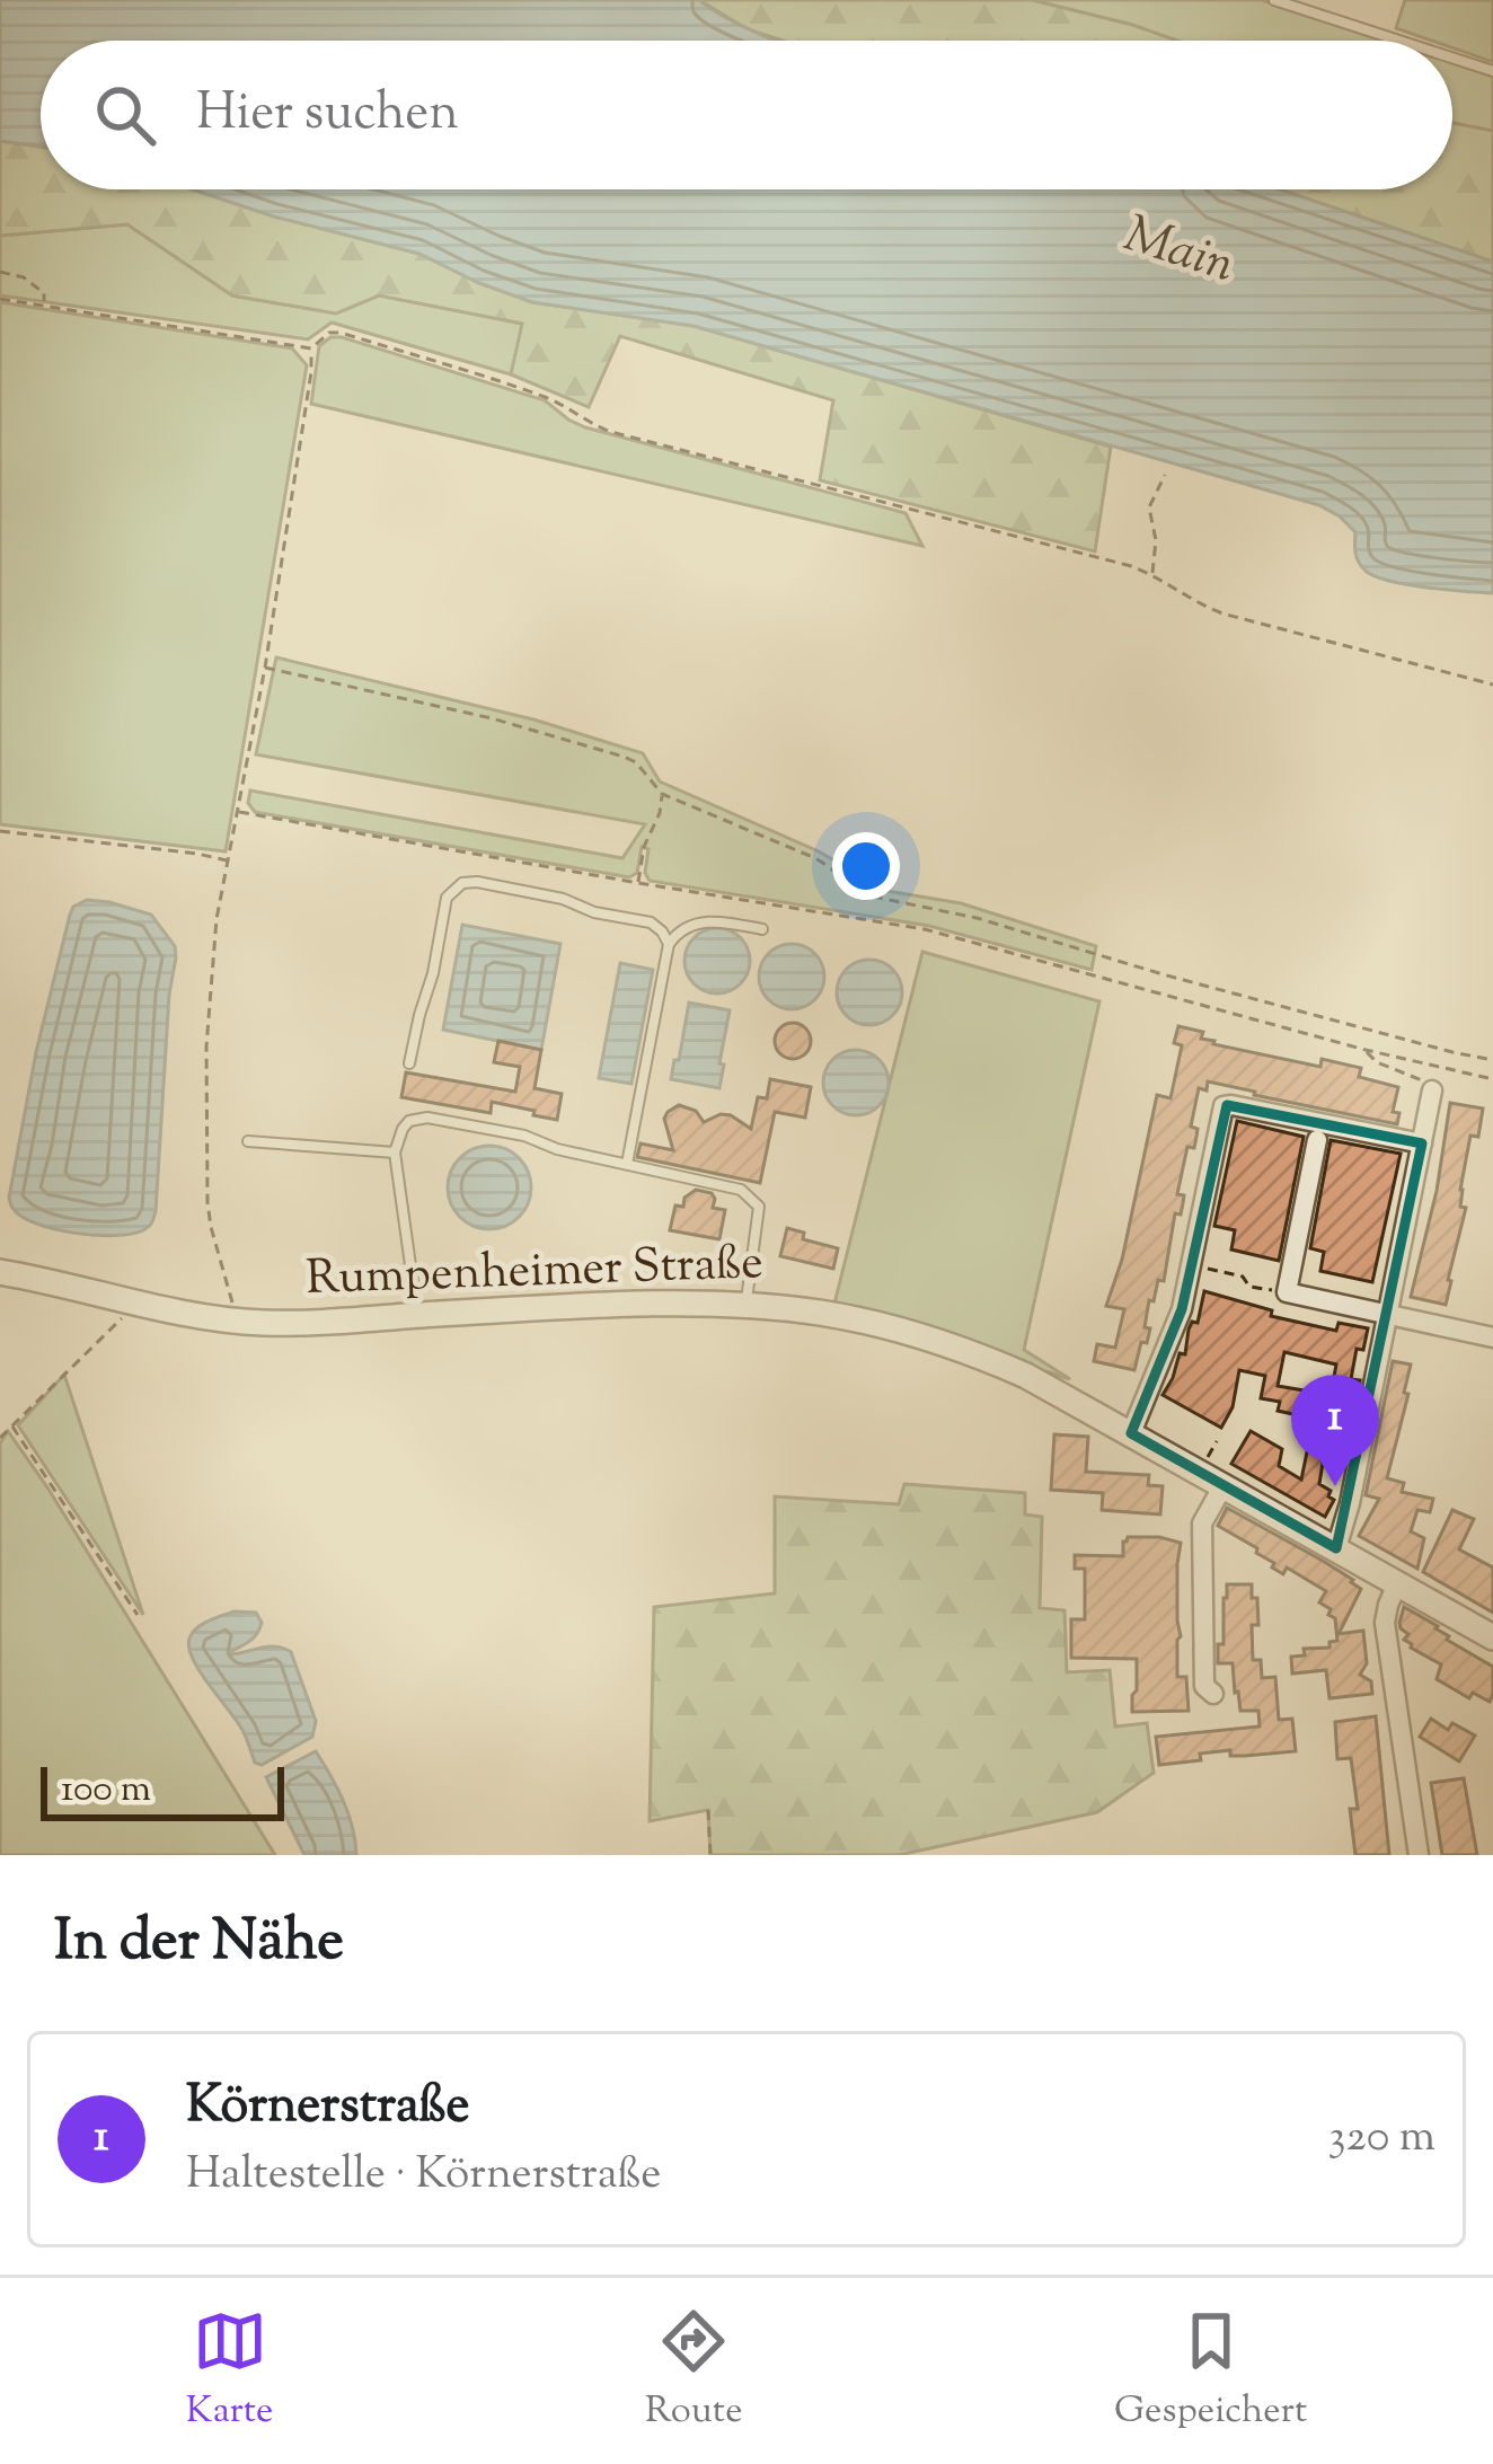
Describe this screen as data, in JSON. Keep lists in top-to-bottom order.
{
  "streets": {
    "street": ["Rumpenheimer Straße"]
  },
  "water": ["Main"],
  "scale_bar": "100 m",
  "page": {
    "search": "Hier suchen",
    "pins": "1",
    "scale": "100 m",
    "heading": "In der Nähe",
    "list": [
      {
        "mark": "1",
        "name": "Körnerstraße",
        "note": "Haltestelle · Körnerstraße",
        "value": "320 m"
      }
    ],
    "nav": ["Karte", "Route", "Gespeichert"]
  }
}
